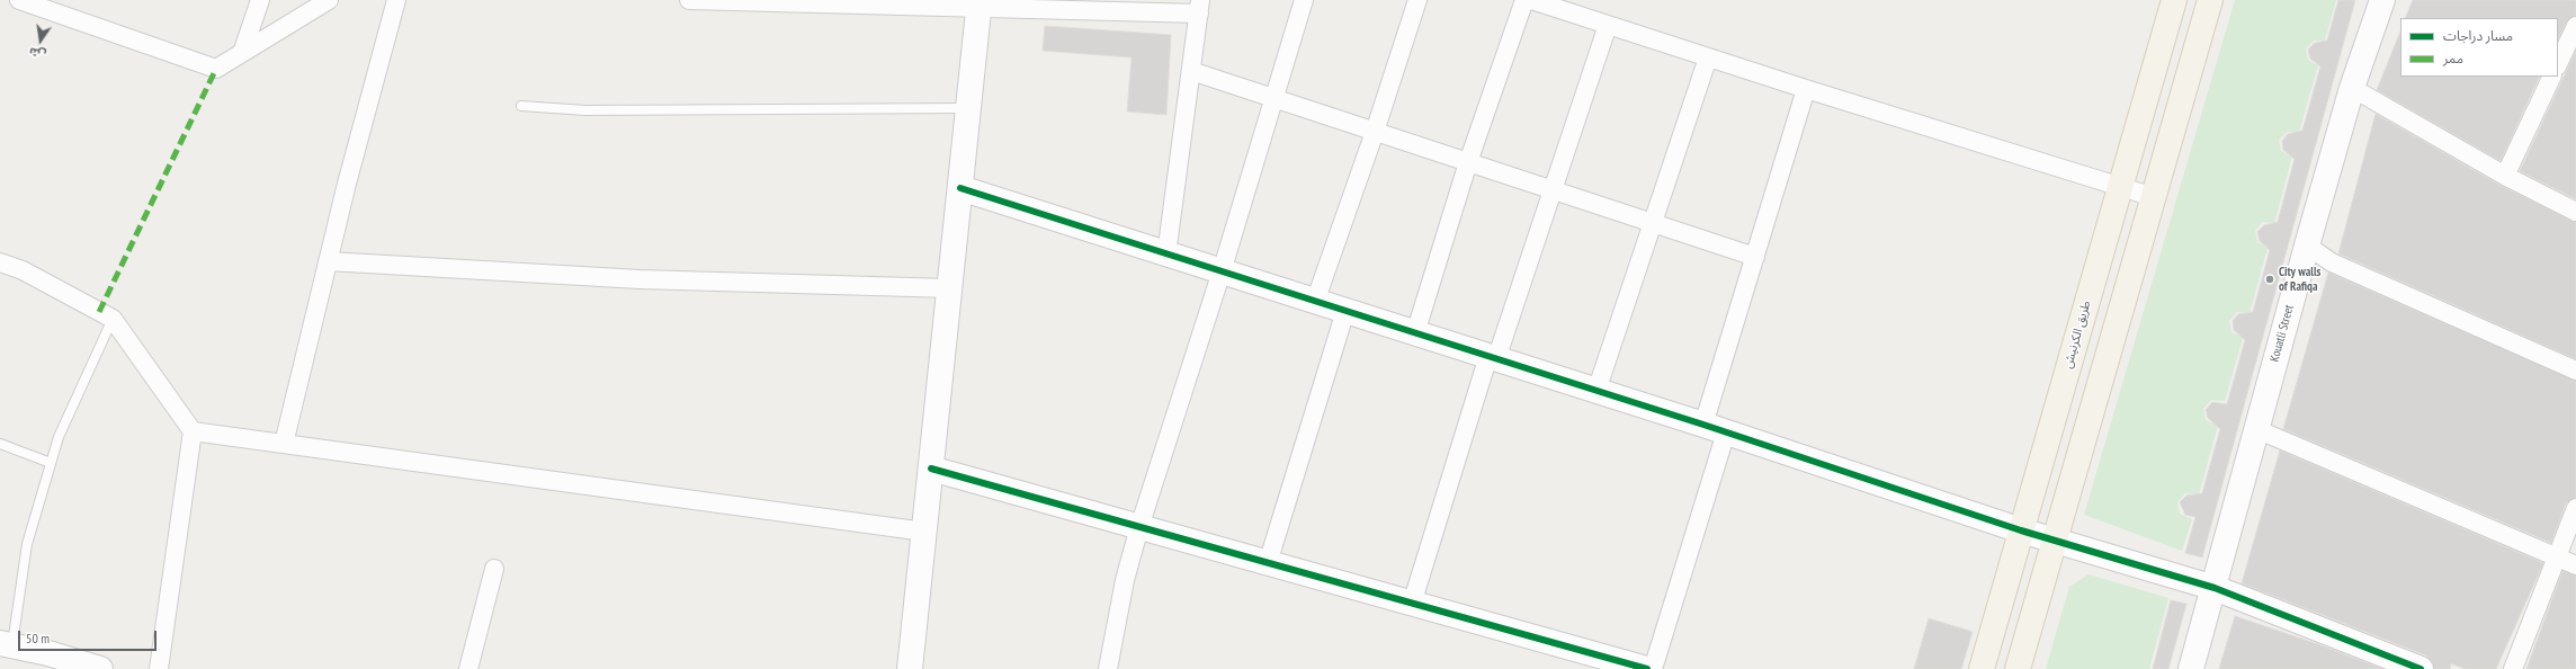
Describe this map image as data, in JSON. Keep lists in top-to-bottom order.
{
  "streets": {
    "main road": ["طريق الكرنيش"],
    "street": ["Kouatli Street"]
  },
  "places": ["City walls of Rafiqa"],
  "legend": ["مسار دراجات", "ممر"],
  "scale_bar": "50 m",
  "north": "bottom"
}
